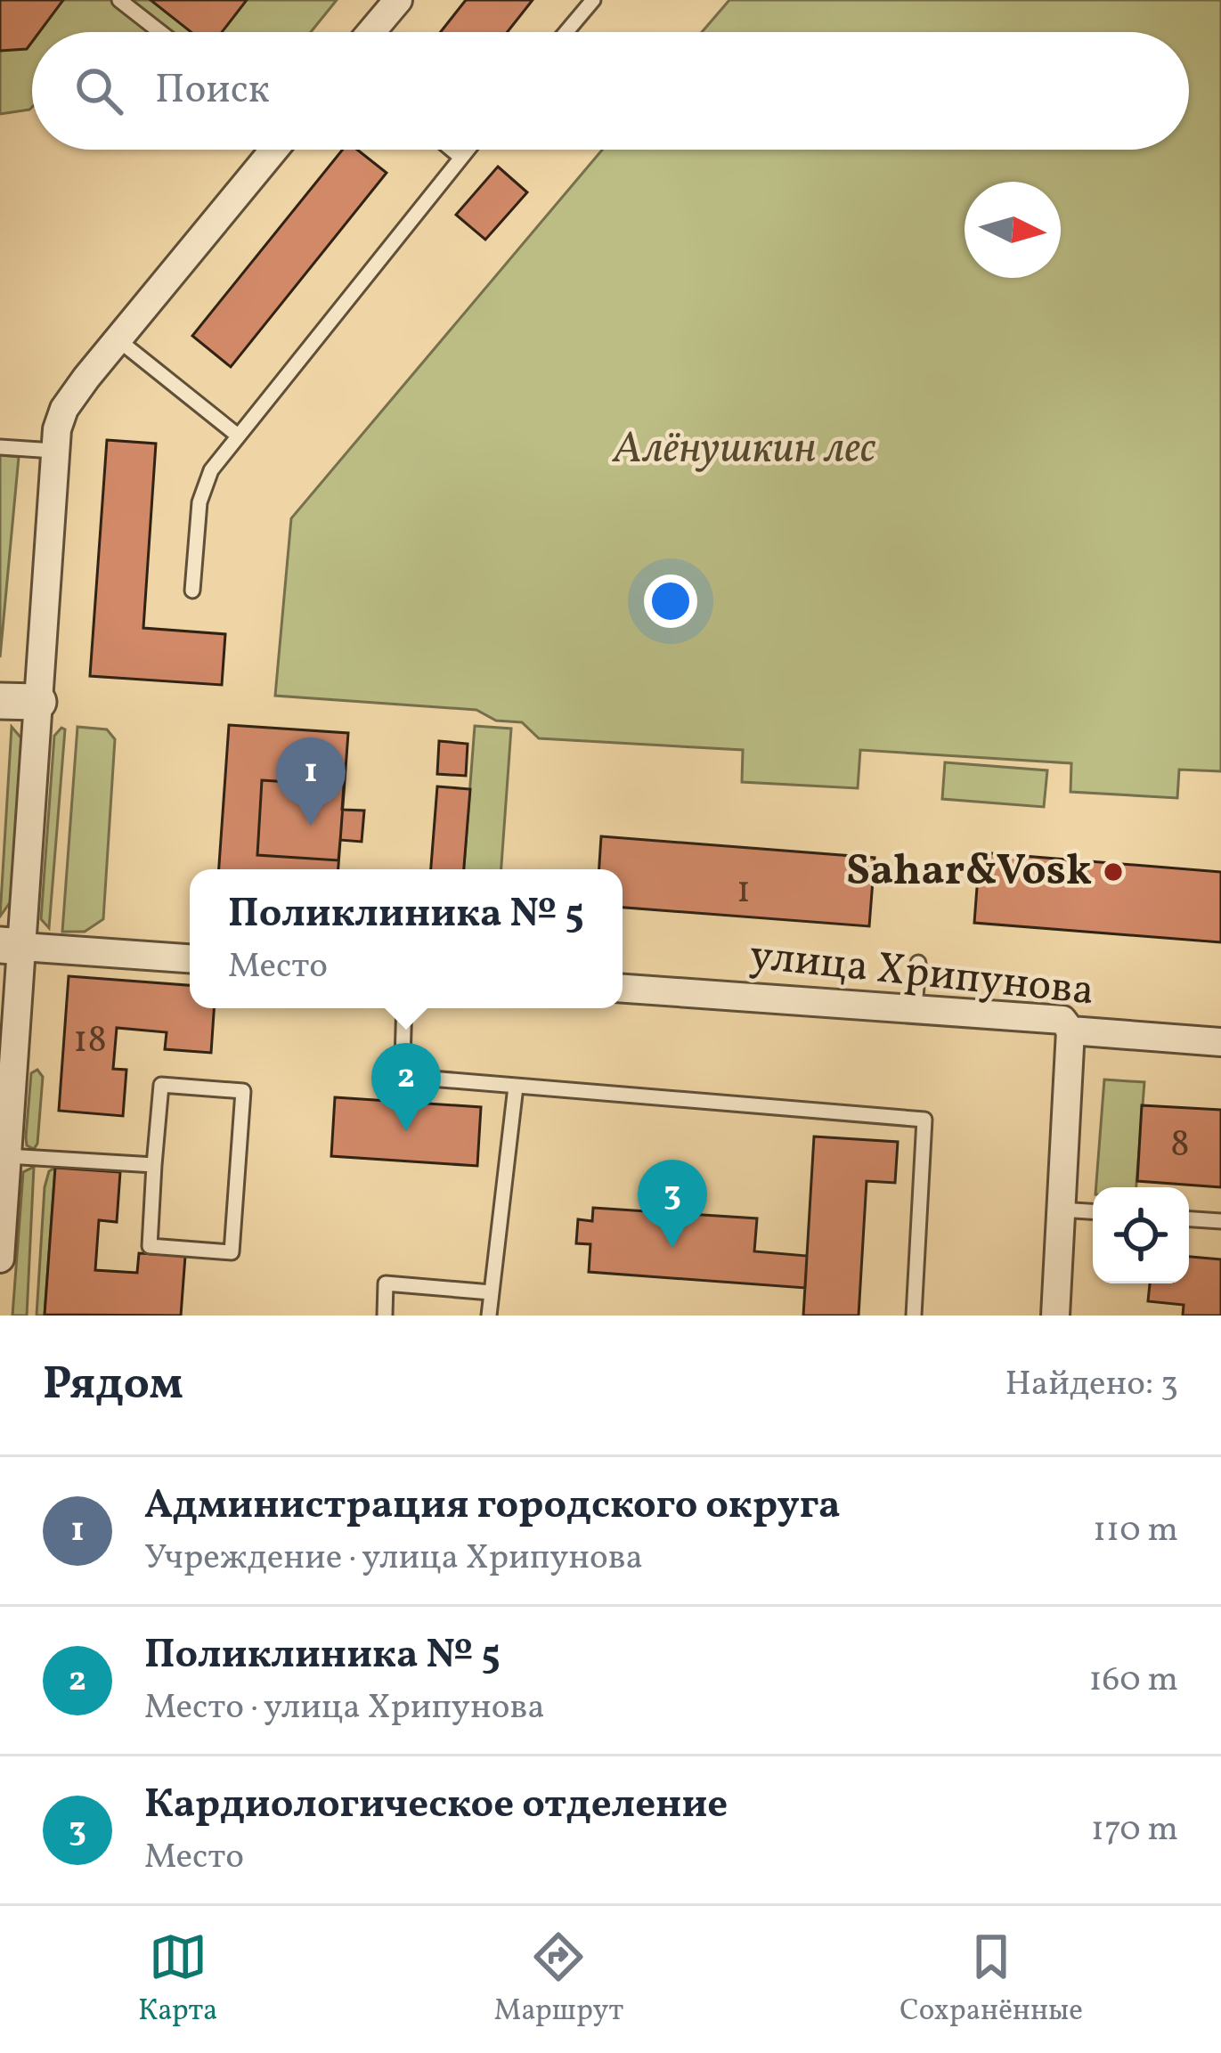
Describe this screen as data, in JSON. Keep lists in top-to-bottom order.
{
  "streets": {
    "street": ["улица Хрипунова"]
  },
  "parks": ["Алёнушкин лес"],
  "places": ["Sahar&Vosk"],
  "house_numbers": ["1", "18", "8"],
  "north": "right",
  "page": {
    "search": "Поиск",
    "pins": ["1", "2", "3"],
    "popup": ["Поликлиника № 5", "Место"],
    "heading": ["Рядом", "Найдено: 3"],
    "list": [
      {
        "mark": "1",
        "name": "Администрация городского округа",
        "note": "Учреждение · улица Хрипунова",
        "value": "110 m"
      },
      {
        "mark": "2",
        "name": "Поликлиника № 5",
        "note": "Место · улица Хрипунова",
        "value": "160 m"
      },
      {
        "mark": "3",
        "name": "Кардиологическое отделение",
        "note": "Место",
        "value": "170 m"
      }
    ],
    "nav": ["Карта", "Маршрут", "Сохранённые"]
  }
}
